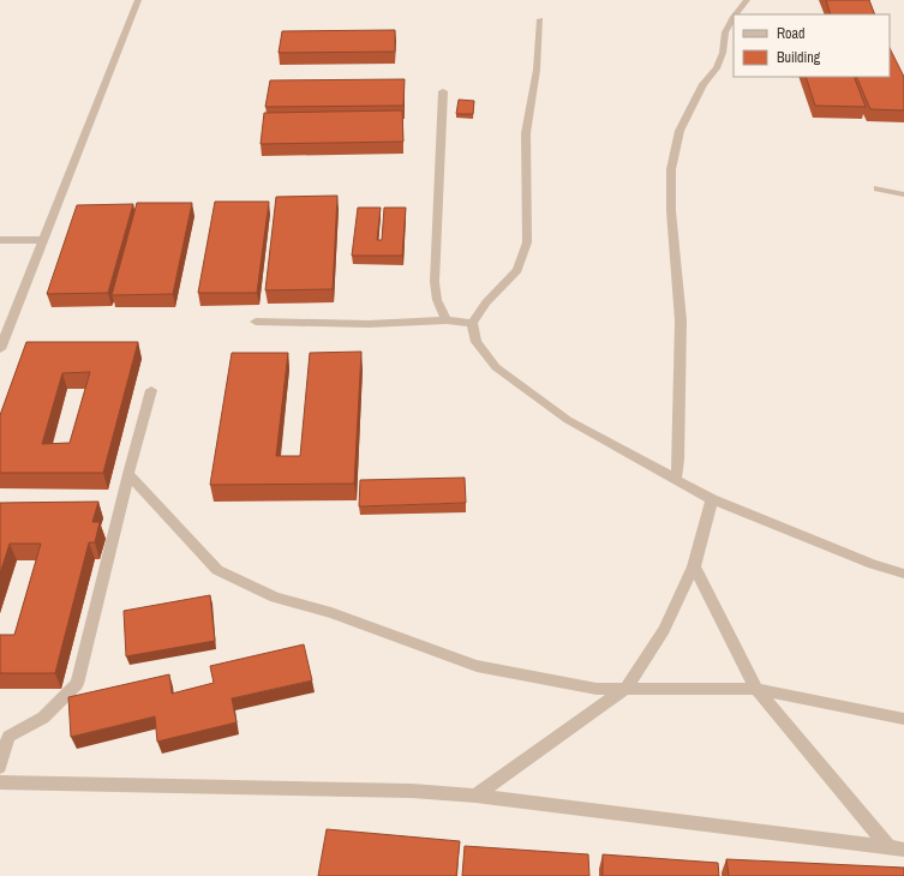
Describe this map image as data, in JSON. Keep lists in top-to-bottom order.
{
  "legend": ["Road", "Building"]
}
